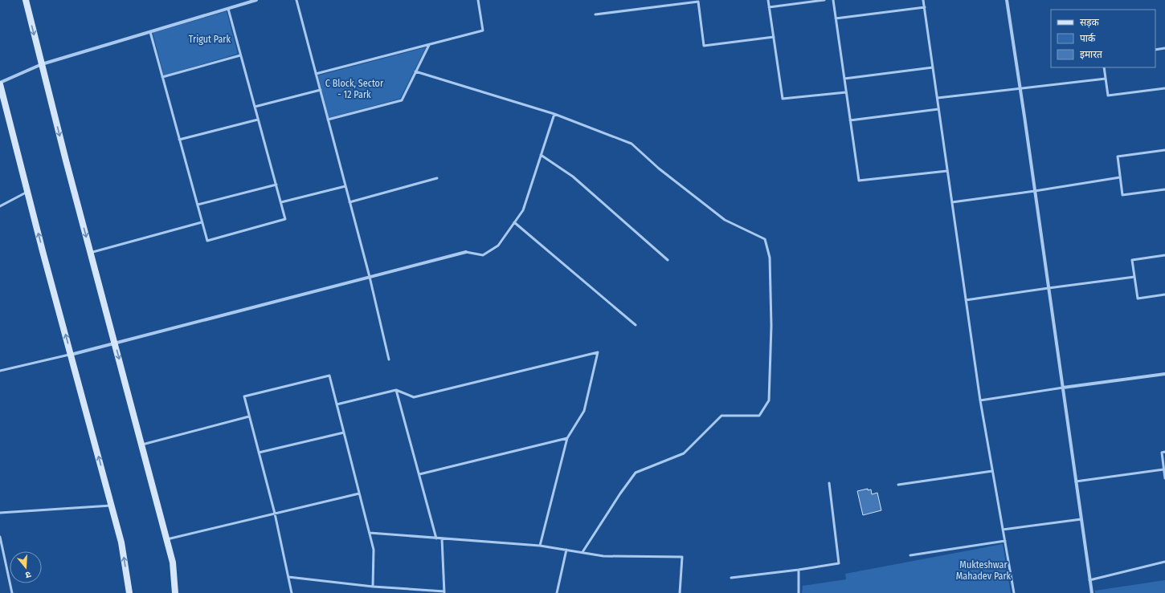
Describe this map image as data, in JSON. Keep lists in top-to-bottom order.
{
  "parks": ["Trigut Park", "C Block, Sector - 12 Park", "Mukteshwar Mahadev Park"],
  "legend": ["सड़क", "पार्क", "इमारत"],
  "north": "bottom"
}
